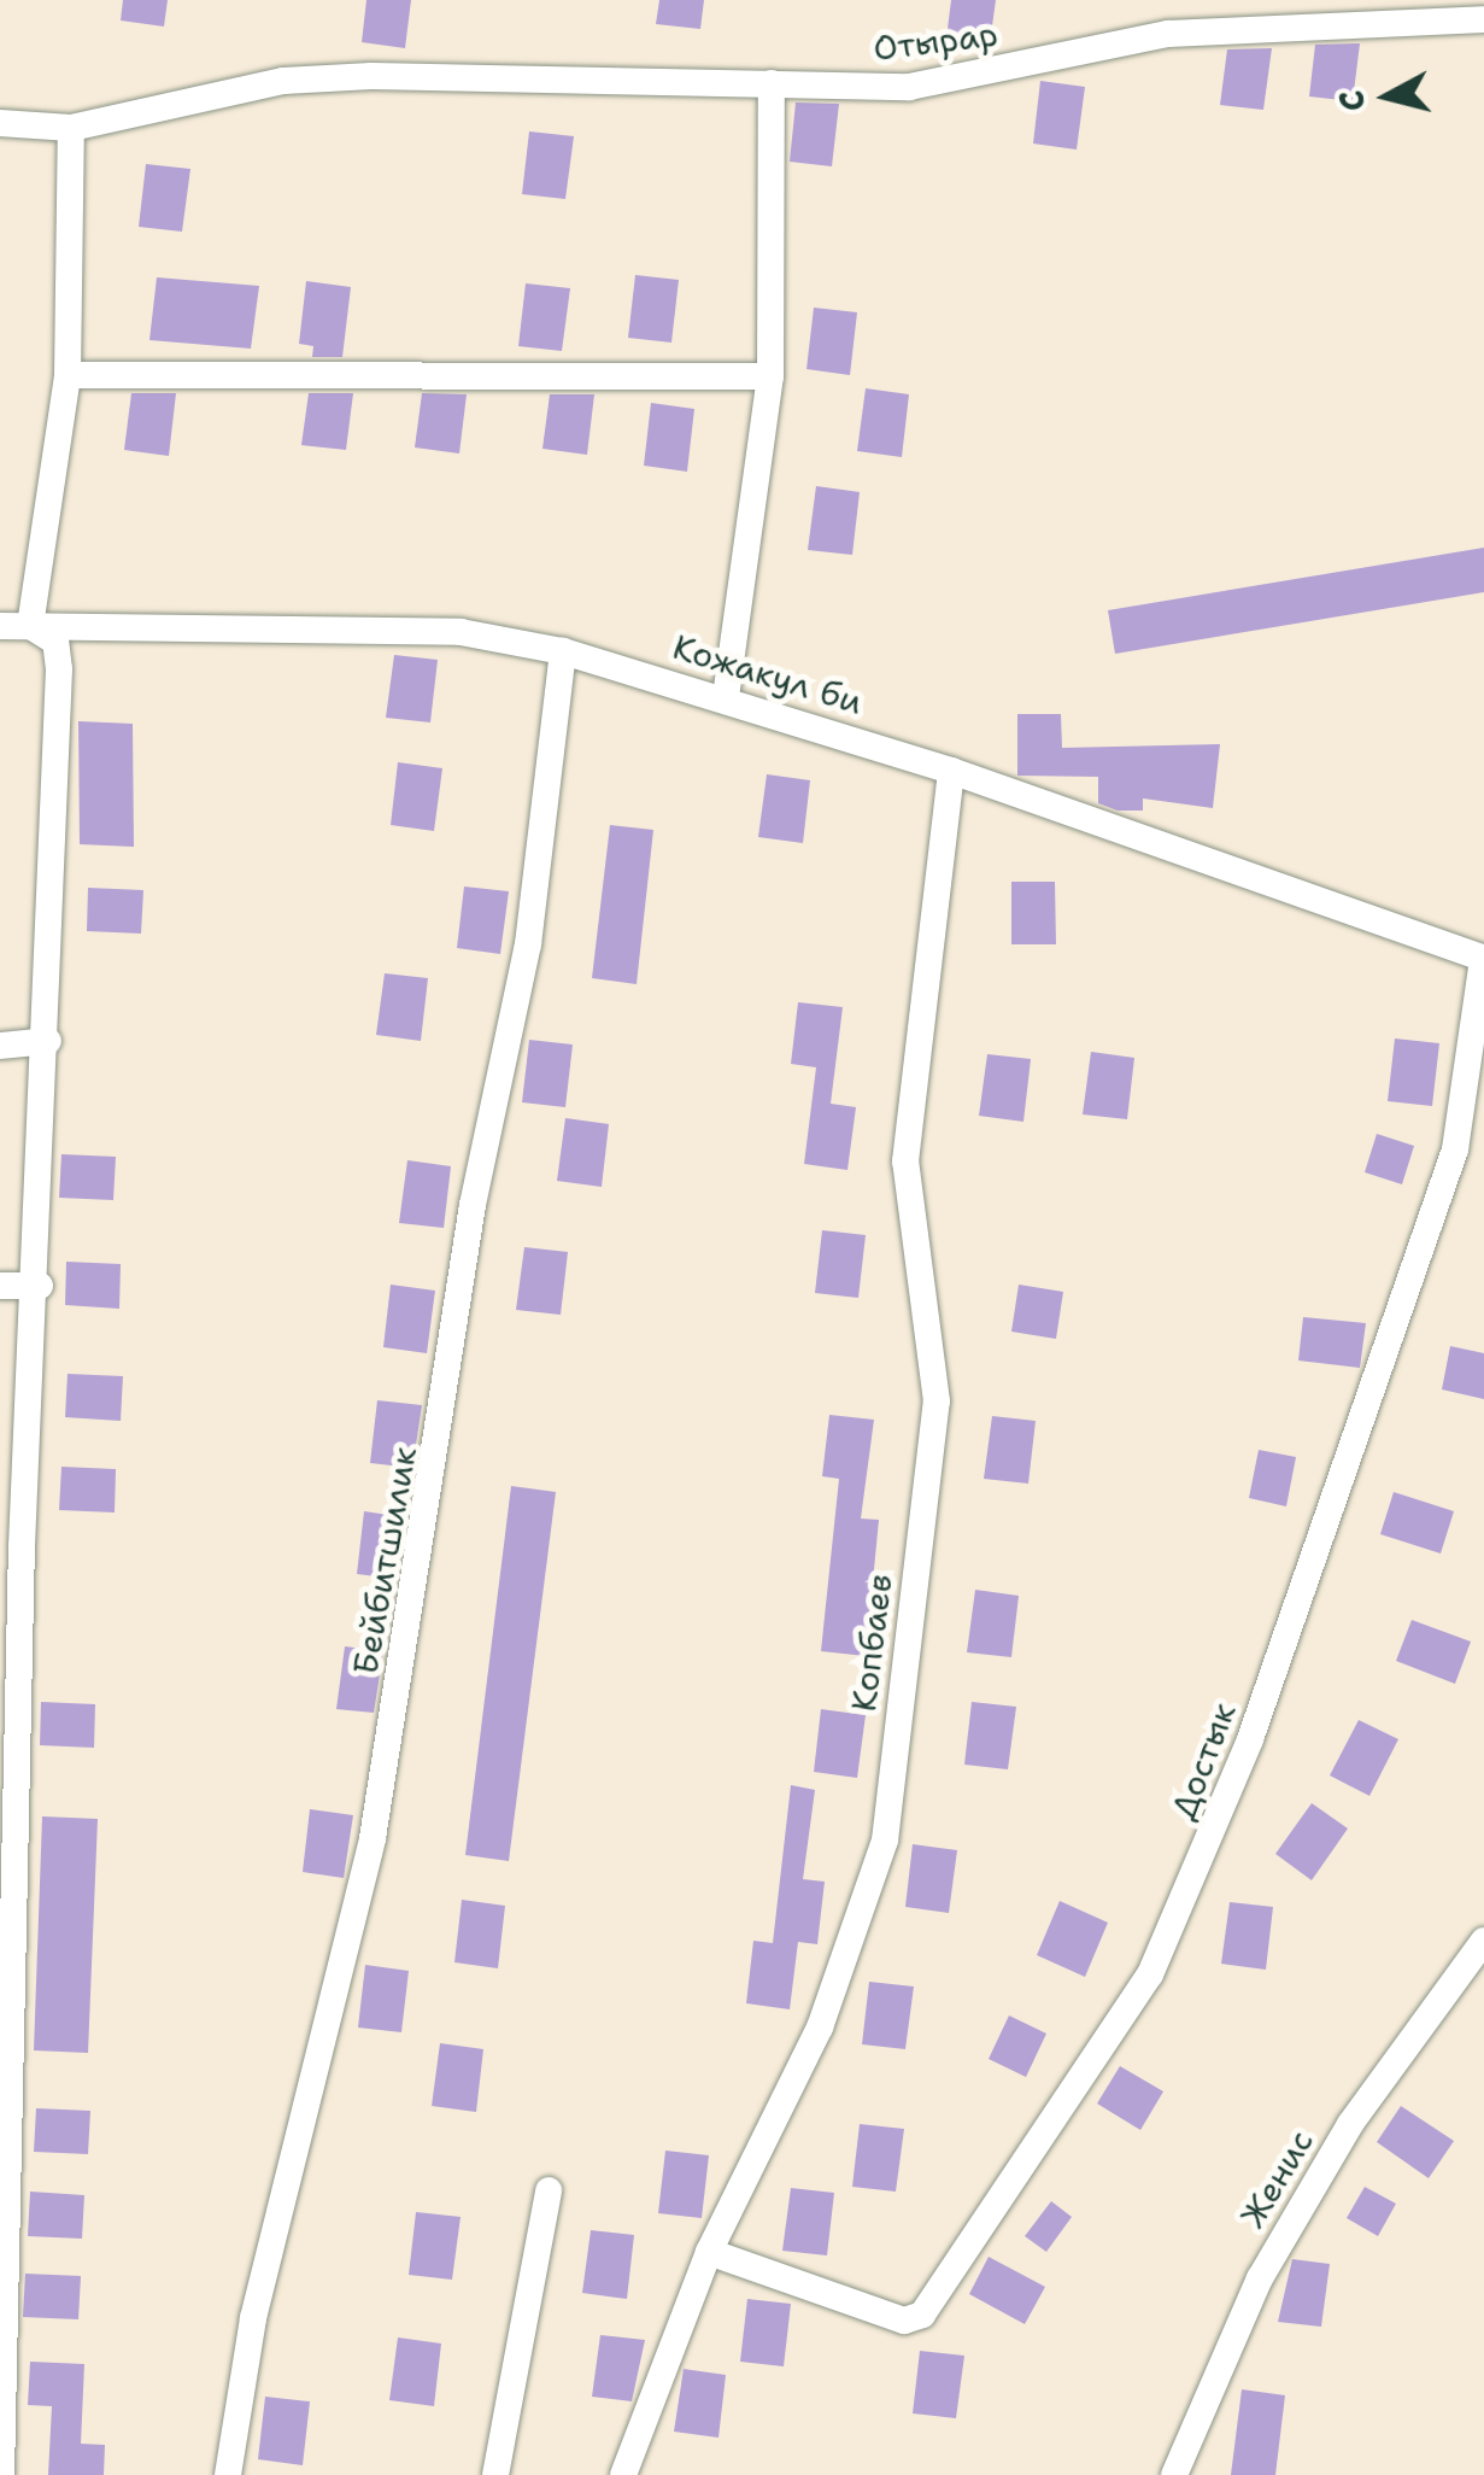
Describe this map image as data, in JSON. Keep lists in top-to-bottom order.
{
  "streets": {
    "street": [
      "Отырар",
      "Кожакул би",
      "Бейбитшилик",
      "Копбаев",
      "Достык",
      "Женис"
    ]
  },
  "crossings": [
    ["Кожакул би", "Бейбитшилик"],
    ["Кожакул би", "Копбаев"],
    ["Кожакул би", "Достык"],
    ["Копбаев", "Достык"]
  ],
  "north": "left"
}
